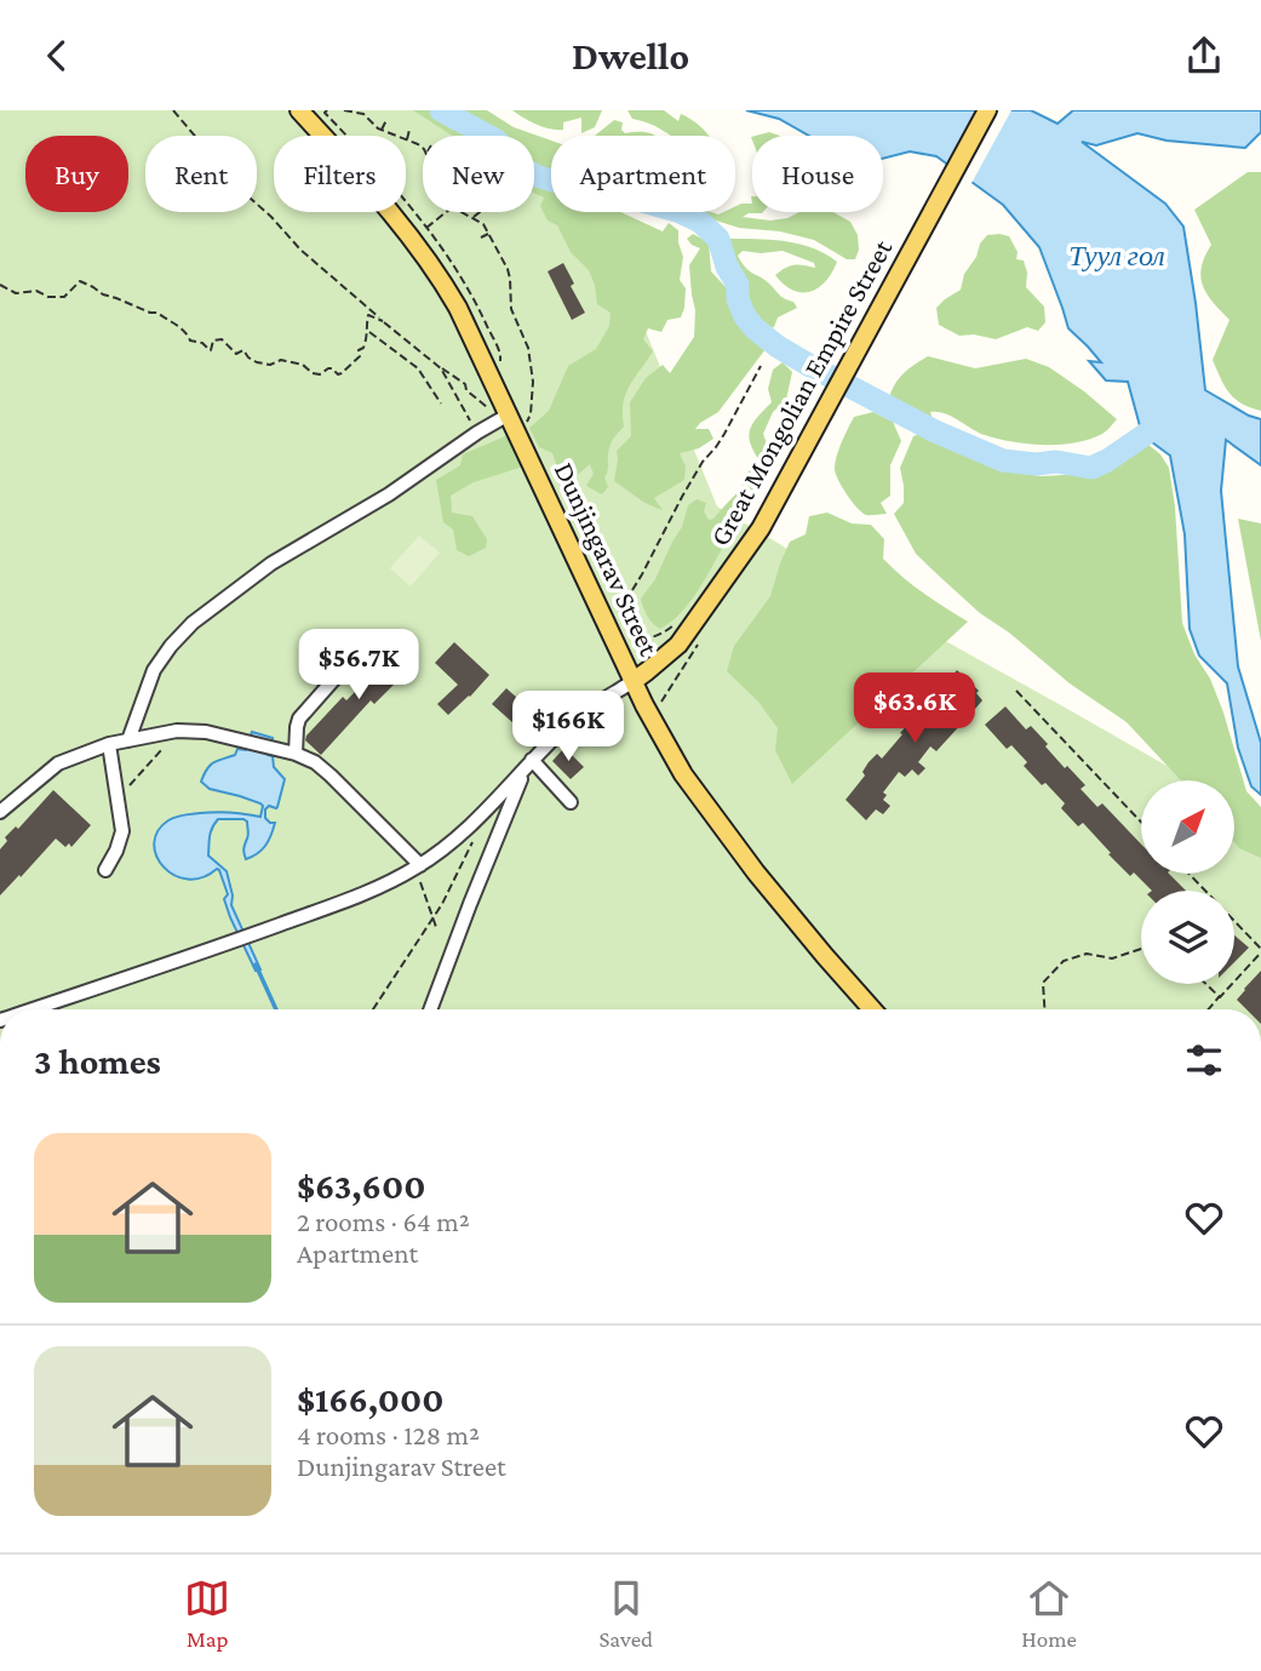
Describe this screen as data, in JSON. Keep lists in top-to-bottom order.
{
  "streets": {
    "main road": ["Great Mongolian Empire Street", "Dunjingarav Street"]
  },
  "crossings": [
    ["Great Mongolian Empire Street", "Dunjingarav Street"]
  ],
  "water": ["Туул гол"],
  "north": "top right",
  "page": {
    "header": "Dwello",
    "chip": [
      "Buy",
      "Rent",
      "Filters",
      "New",
      "Apartment",
      "House"
    ],
    "price": ["$56.7K", "$63.6K", "$166K"],
    "heading": "3 homes",
    "list": [
      {
        "name": "$63,600",
        "note": "2 rooms · 64 m² · Apartment"
      },
      {
        "name": "$166,000",
        "note": "4 rooms · 128 m² · Dunjingarav Street"
      }
    ],
    "tabs": ["Map", "Saved", "Home"]
  }
}
